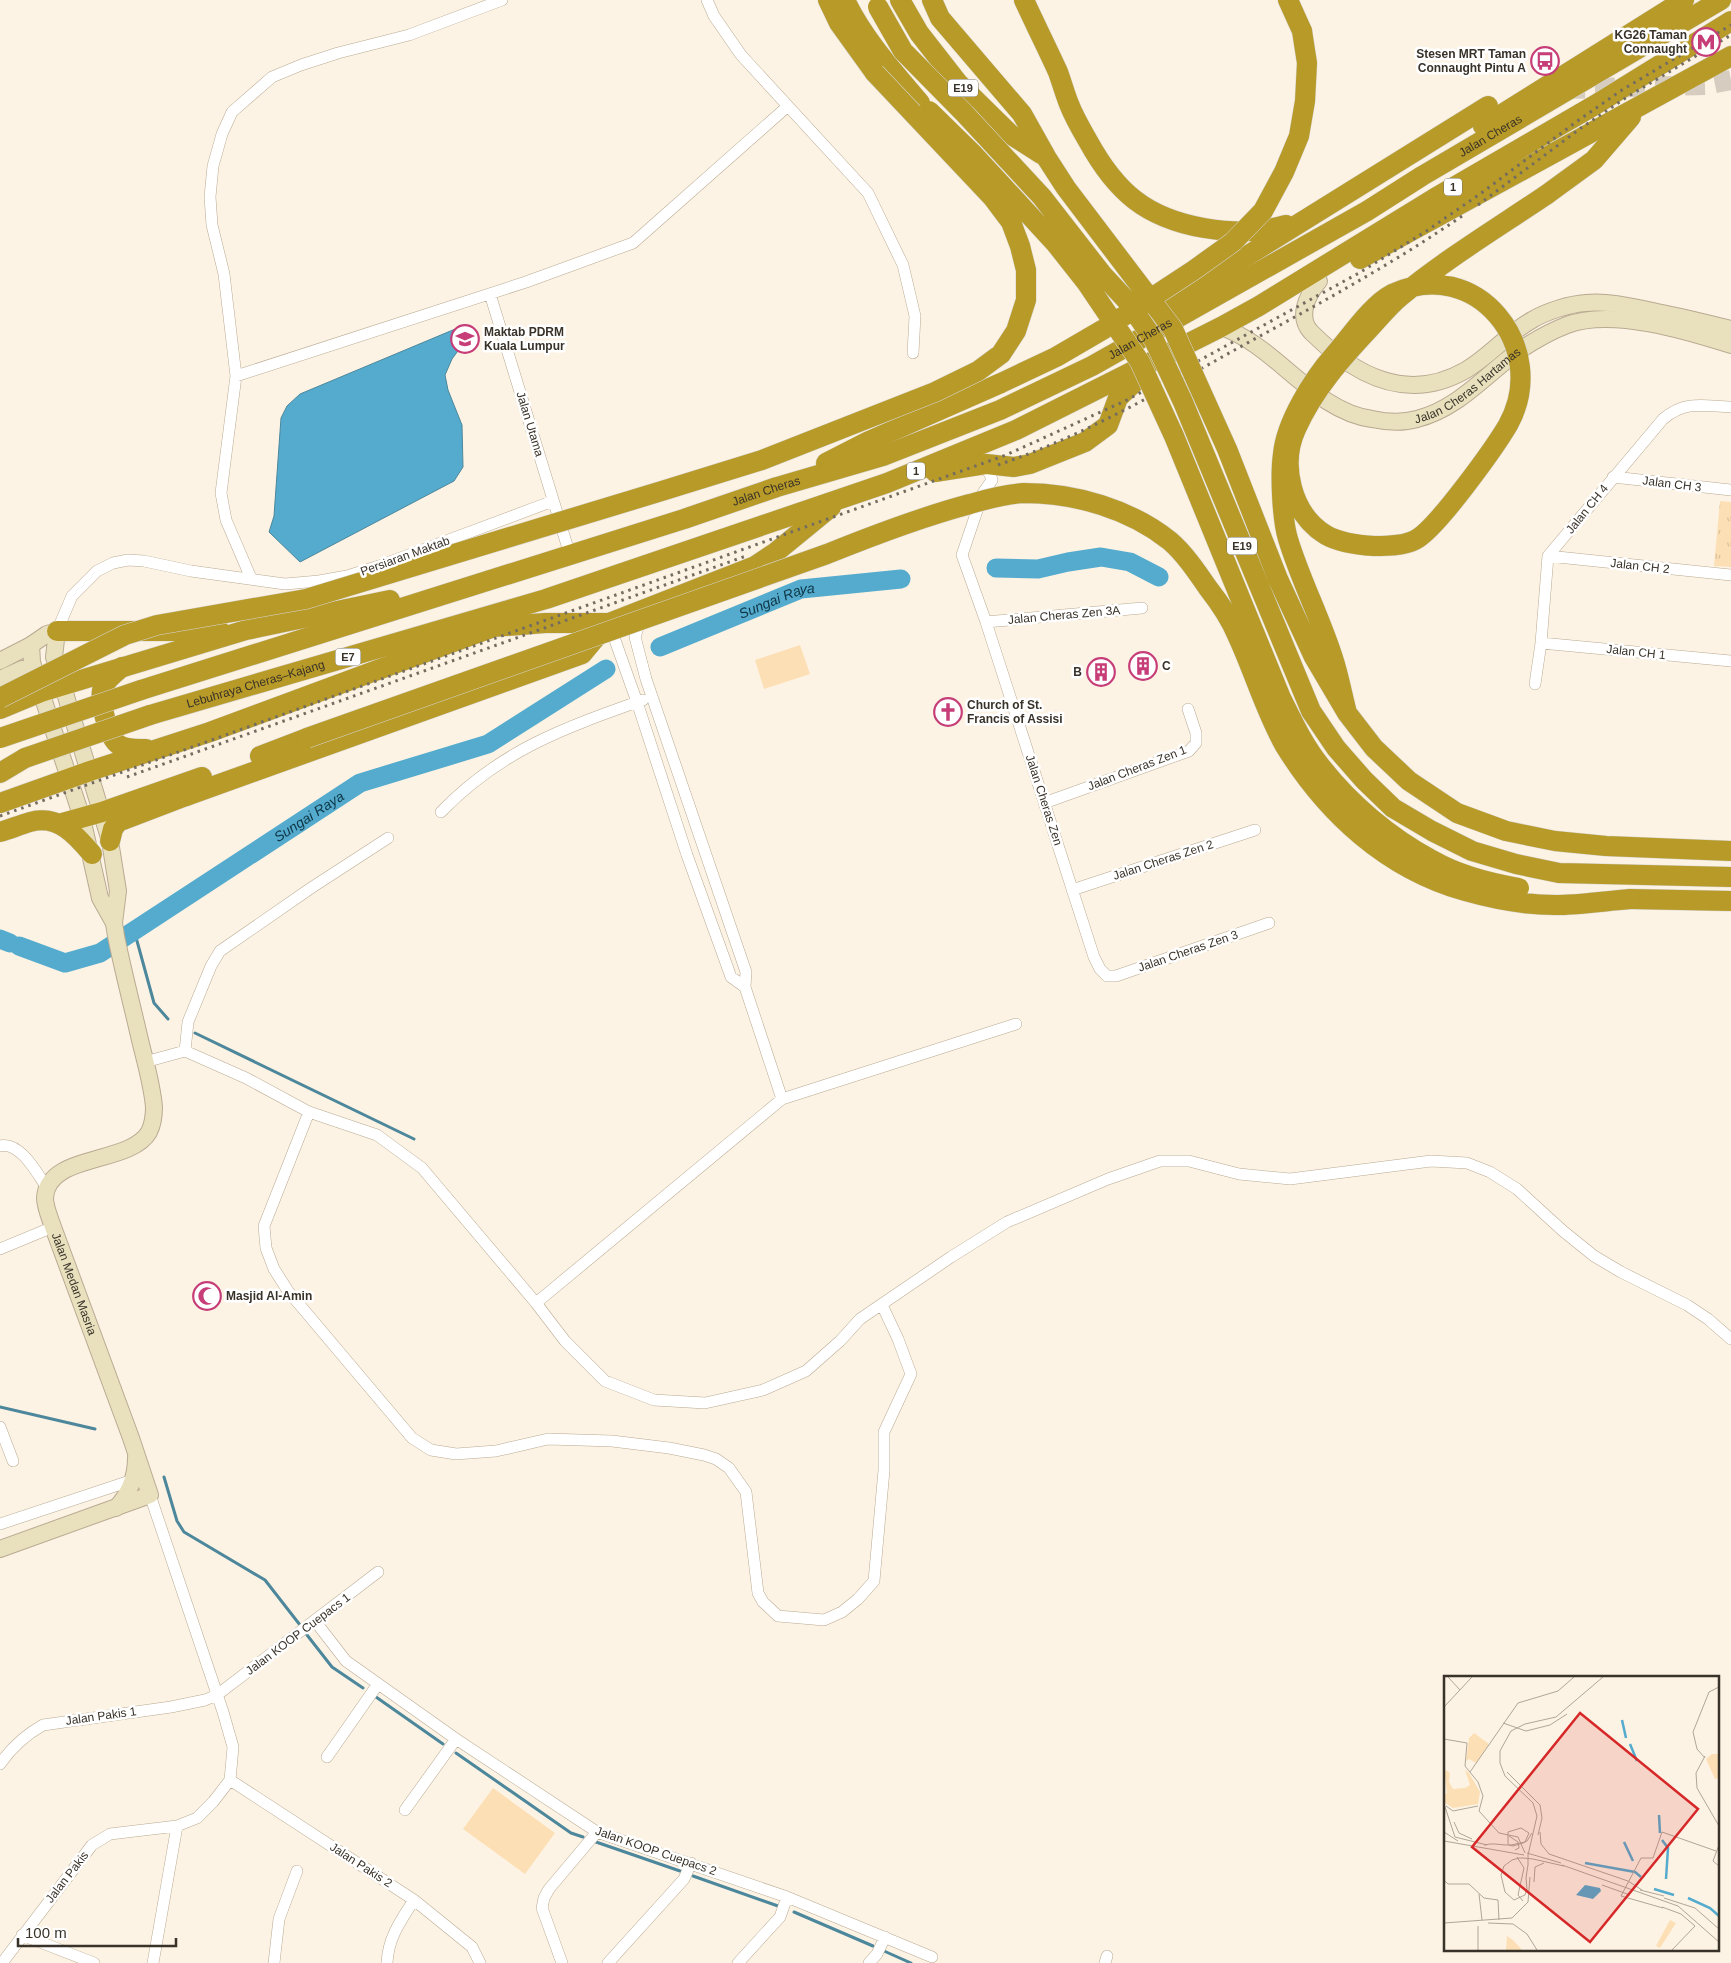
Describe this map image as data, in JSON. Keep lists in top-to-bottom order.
{
  "streets": {
    "highway": [
      "E19",
      "Jalan Cheras",
      "1",
      "E7",
      "Lebuhraya Cheras–Kajang"
    ],
    "street": [
      "Jalan Cheras Hartamas",
      "Jalan Utama",
      "Jalan CH 3",
      "Jalan CH 4",
      "Persiaran Maktab",
      "Jalan CH 2",
      "Jalan Cheras Zen 3A",
      "Jalan CH 1",
      "Jalan Cheras Zen 1",
      "Jalan Cheras Zen",
      "Jalan Cheras Zen 2",
      "Jalan Cheras Zen 3",
      "Jalan Medan Masria",
      "Jalan KOOP Cuepacs 1",
      "Jalan Pakis 1",
      "Jalan KOOP Cuepacs 2",
      "Jalan Pakis 2",
      "Jalan Pakis"
    ]
  },
  "crossings": [
    ["Jalan Cheras", "Jalan Cheras Hartamas"],
    ["Jalan Cheras", "Jalan Utama"],
    ["Jalan Cheras", "Lebuhraya Cheras–Kajang"],
    ["Jalan Utama", "Persiaran Maktab"],
    ["Jalan CH 3", "Jalan CH 4"],
    ["Jalan CH 4", "Jalan CH 2"],
    ["Jalan Cheras Zen 3A", "Jalan Cheras Zen"],
    ["E7", "Lebuhraya Cheras–Kajang"],
    ["Jalan Cheras Zen 1", "Jalan Cheras Zen"],
    ["Jalan Cheras Zen", "Jalan Cheras Zen 2"],
    ["Jalan Cheras Zen", "Jalan Cheras Zen 3"],
    ["Jalan Medan Masria", "Jalan KOOP Cuepacs 1"],
    ["Jalan Medan Masria", "Jalan Pakis 1"],
    ["Jalan KOOP Cuepacs 1", "Jalan Pakis 1"],
    ["Jalan KOOP Cuepacs 1", "Jalan KOOP Cuepacs 2"],
    ["Jalan Pakis 2", "Jalan Pakis"]
  ],
  "water": ["Sungai Raya"],
  "places": {
    "metro station": ["KG26 Taman Connaught"],
    "bus stop": ["Stesen MRT Taman Connaught Pintu A"],
    "school or university": ["Maktab PDRM Kuala Lumpur"],
    "building": ["C", "B"],
    "church": ["Church of St. Francis of Assisi"],
    "mosque": ["Masjid Al-Amin"]
  },
  "scale_bar": "100 m"
}
